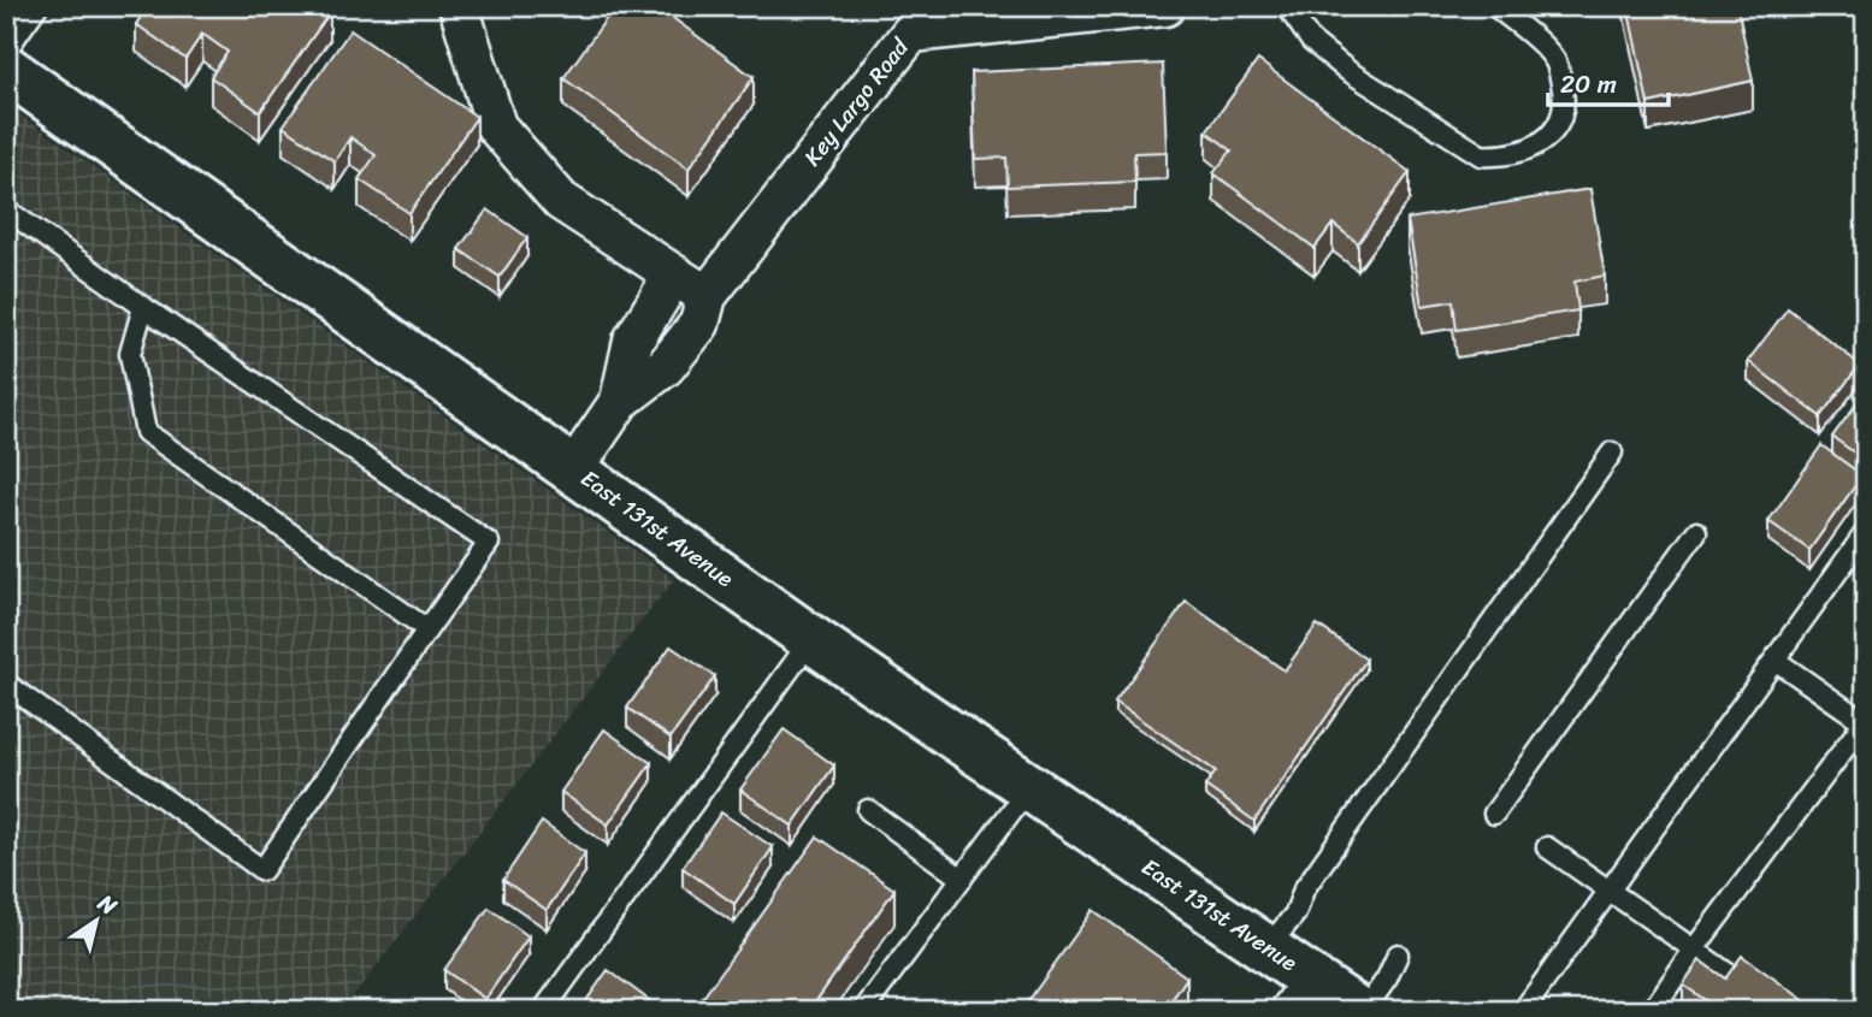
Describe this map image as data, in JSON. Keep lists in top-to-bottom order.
{
  "streets": {
    "street": ["Key Largo Road", "East 131st Avenue"]
  },
  "crossings": [
    ["Key Largo Road", "East 131st Avenue"]
  ],
  "scale_bar": "20 m",
  "north": "top right"
}
